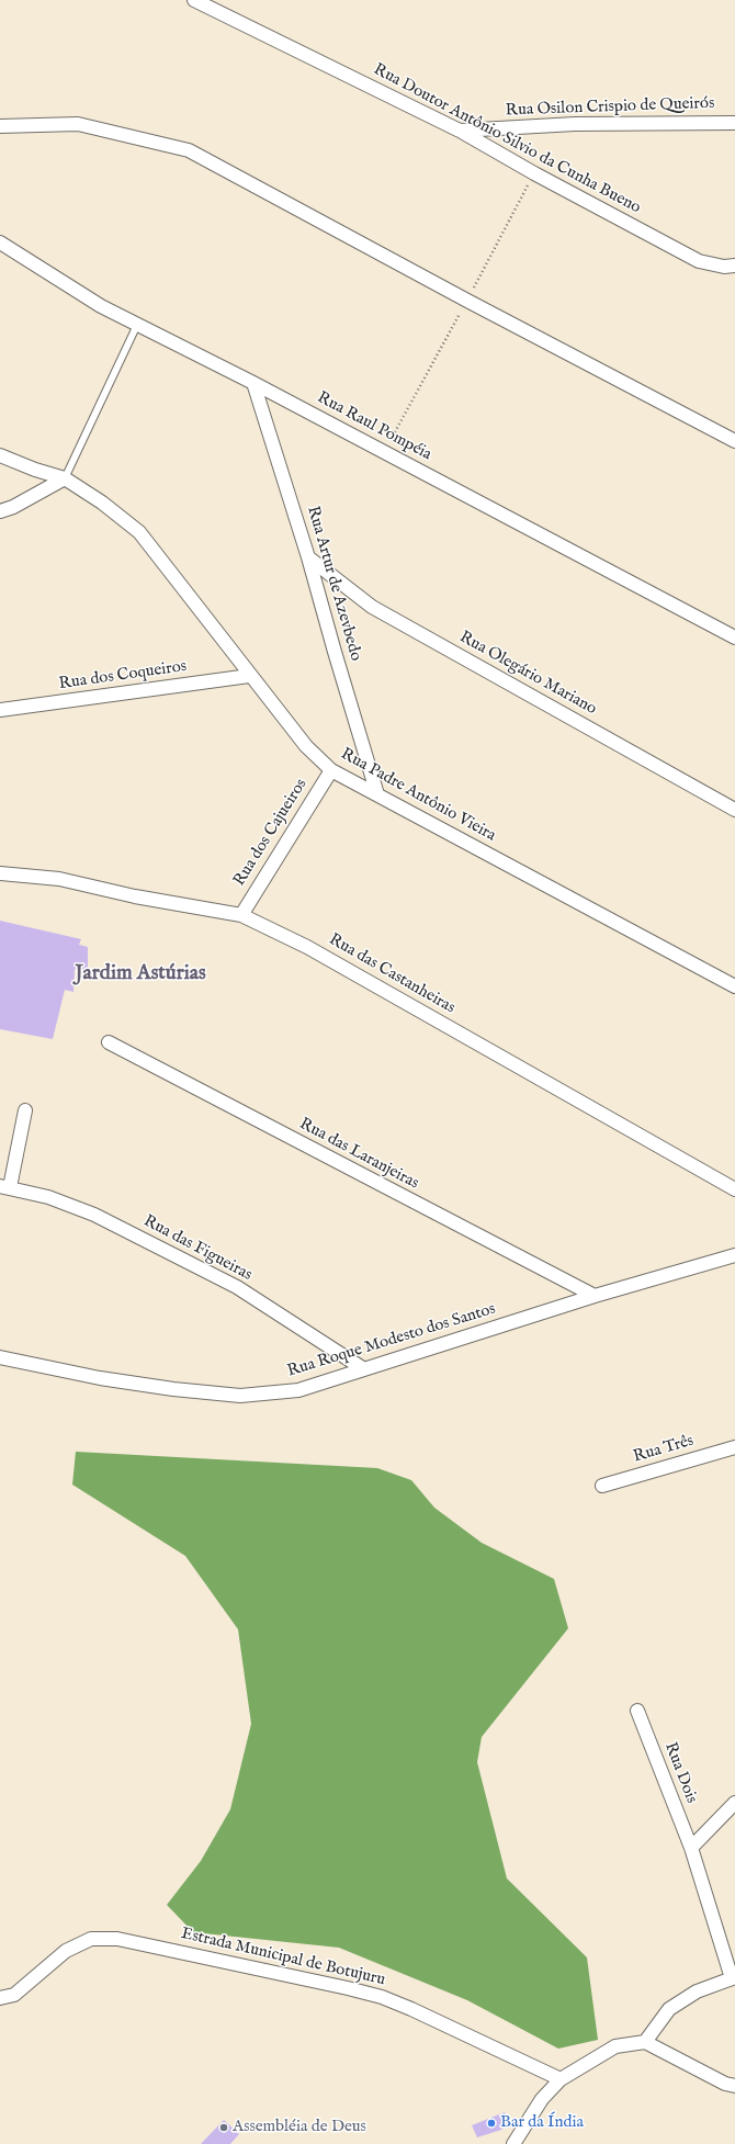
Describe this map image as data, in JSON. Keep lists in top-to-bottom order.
{
  "streets": {
    "street": [
      "Rua Osilon Crispio de Queirós",
      "Rua Doutor Antônio Silvio da Cunha Bueno",
      "Rua Raul Pompéia",
      "Rua Artur de Azevbedo",
      "Rua Olegário Mariano",
      "Rua dos Coqueiros",
      "Rua Padre Antônio Vieira",
      "Rua dos Cajueiros",
      "Rua das Castanheiras",
      "Rua das Laranjeiras",
      "Rua das Figueiras",
      "Rua Roque Modesto dos Santos",
      "Rua Três",
      "Rua Dois",
      "Estrada Municipal de Botujuru"
    ]
  },
  "crossings": [
    ["Rua Osilon Crispio de Queirós", "Rua Doutor Antônio Silvio da Cunha Bueno"],
    ["Rua Raul Pompéia", "Rua Artur de Azevbedo"],
    ["Rua Artur de Azevbedo", "Rua Olegário Mariano"],
    ["Rua Artur de Azevbedo", "Rua Padre Antônio Vieira"],
    ["Rua dos Coqueiros", "Rua Padre Antônio Vieira"],
    ["Rua Padre Antônio Vieira", "Rua dos Cajueiros"],
    ["Rua dos Cajueiros", "Rua das Castanheiras"],
    ["Rua das Laranjeiras", "Rua Roque Modesto dos Santos"],
    ["Rua das Figueiras", "Rua Roque Modesto dos Santos"]
  ],
  "districts": ["Jardim Astúrias"],
  "places": ["Bar da Índia", "Assembléia de Deus"]
}
